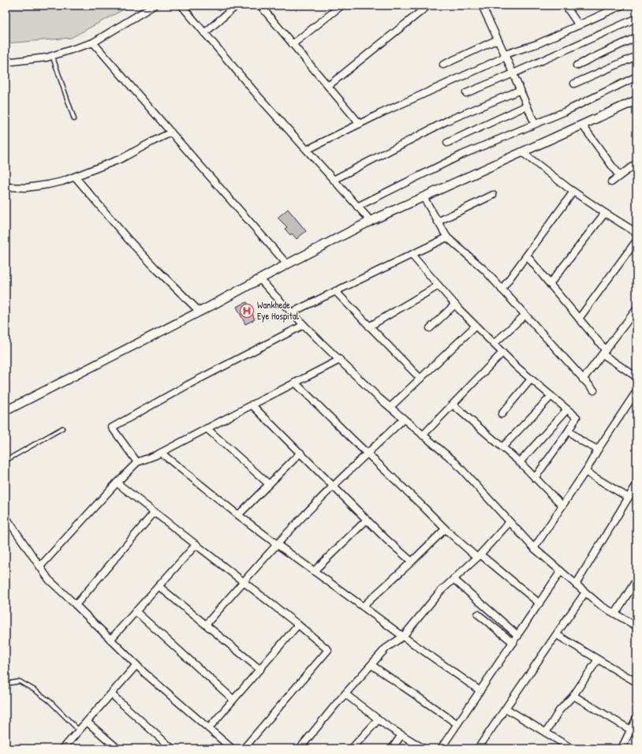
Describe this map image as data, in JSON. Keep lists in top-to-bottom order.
{
  "places": {
    "hospital": ["Wankhede Eye Hospital"]
  }
}
